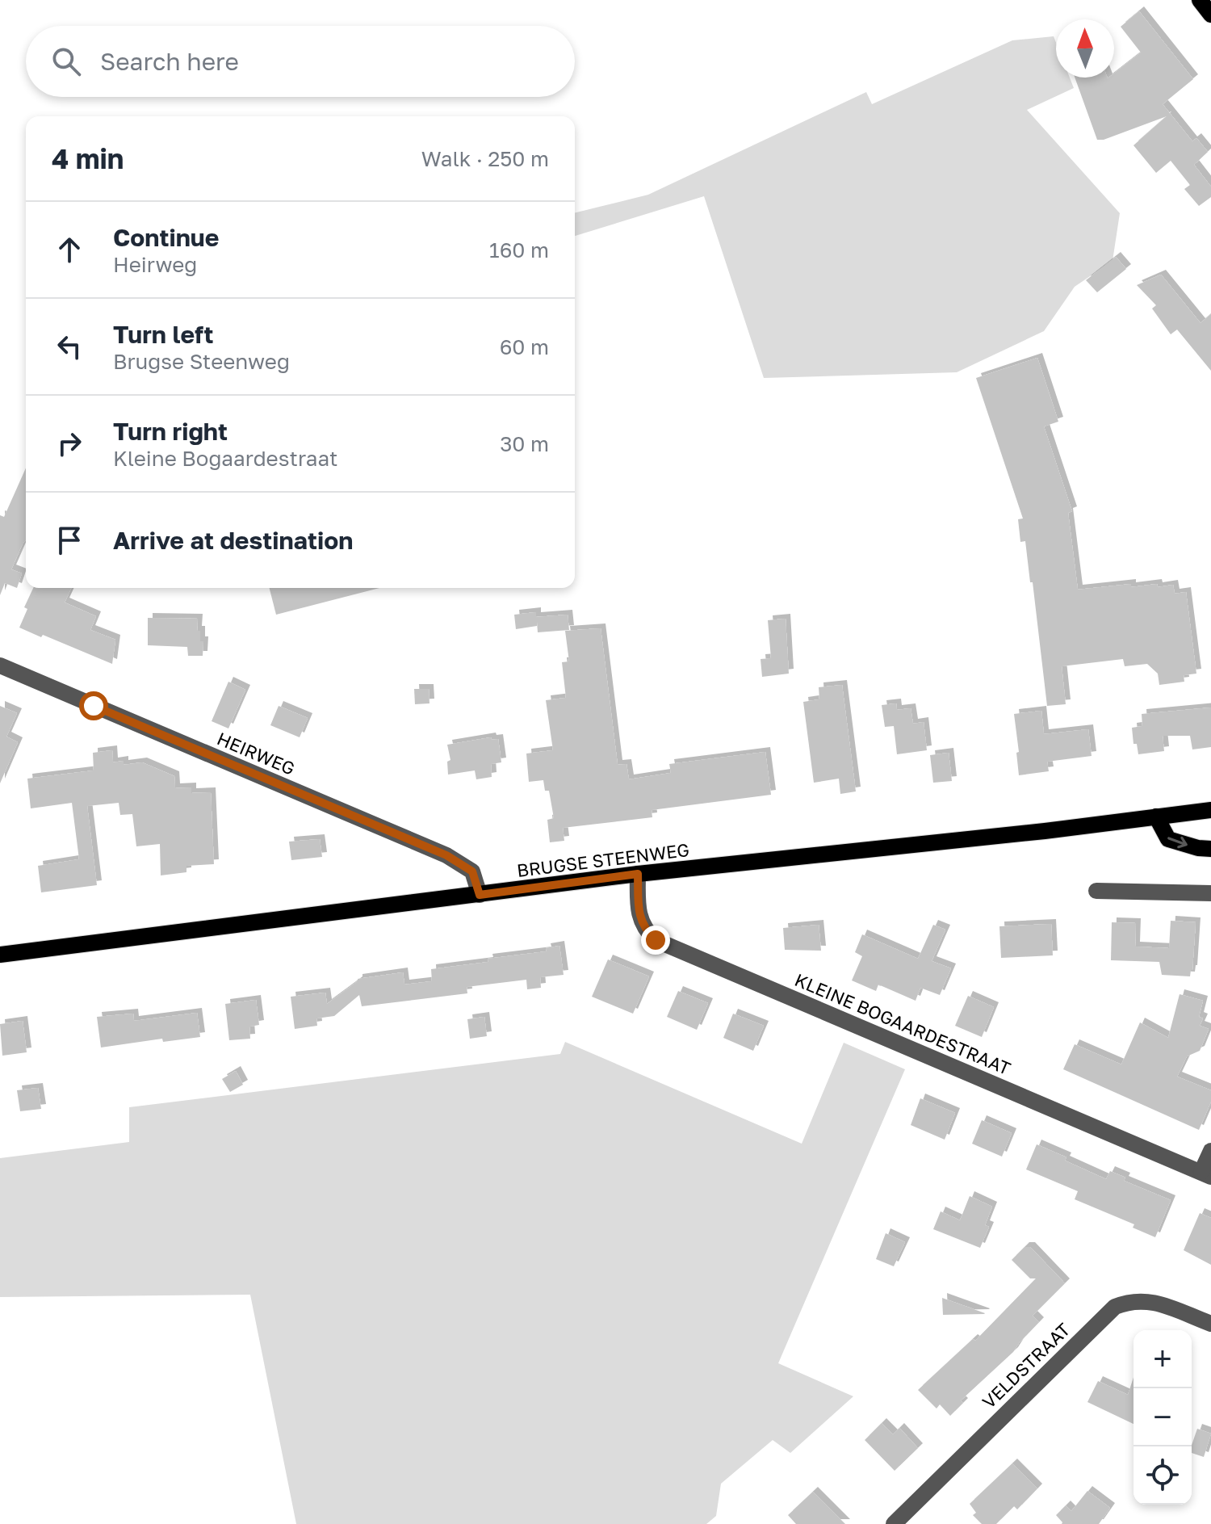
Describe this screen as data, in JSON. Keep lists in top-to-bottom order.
{
  "streets": {
    "main road": ["BRUGSE STEENWEG"],
    "street": ["HEIRWEG", "KLEINE BOGAARDESTRAAT", "VELDSTRAAT"]
  },
  "crossings": [
    ["HEIRWEG", "BRUGSE STEENWEG"],
    ["BRUGSE STEENWEG", "KLEINE BOGAARDESTRAAT"]
  ],
  "north": "top",
  "page": {
    "search": "Search here",
    "heading": ["4 min", "Walk · 250 m"],
    "list": [
      ["Continue", "Heirweg", "160 m"],
      ["Turn left", "Brugse Steenweg", "60 m"],
      ["Turn right", "Kleine Bogaardestraat", "30 m"],
      "Arrive at destination"
    ],
    "map_buttons": ["+", "−"]
  }
}
